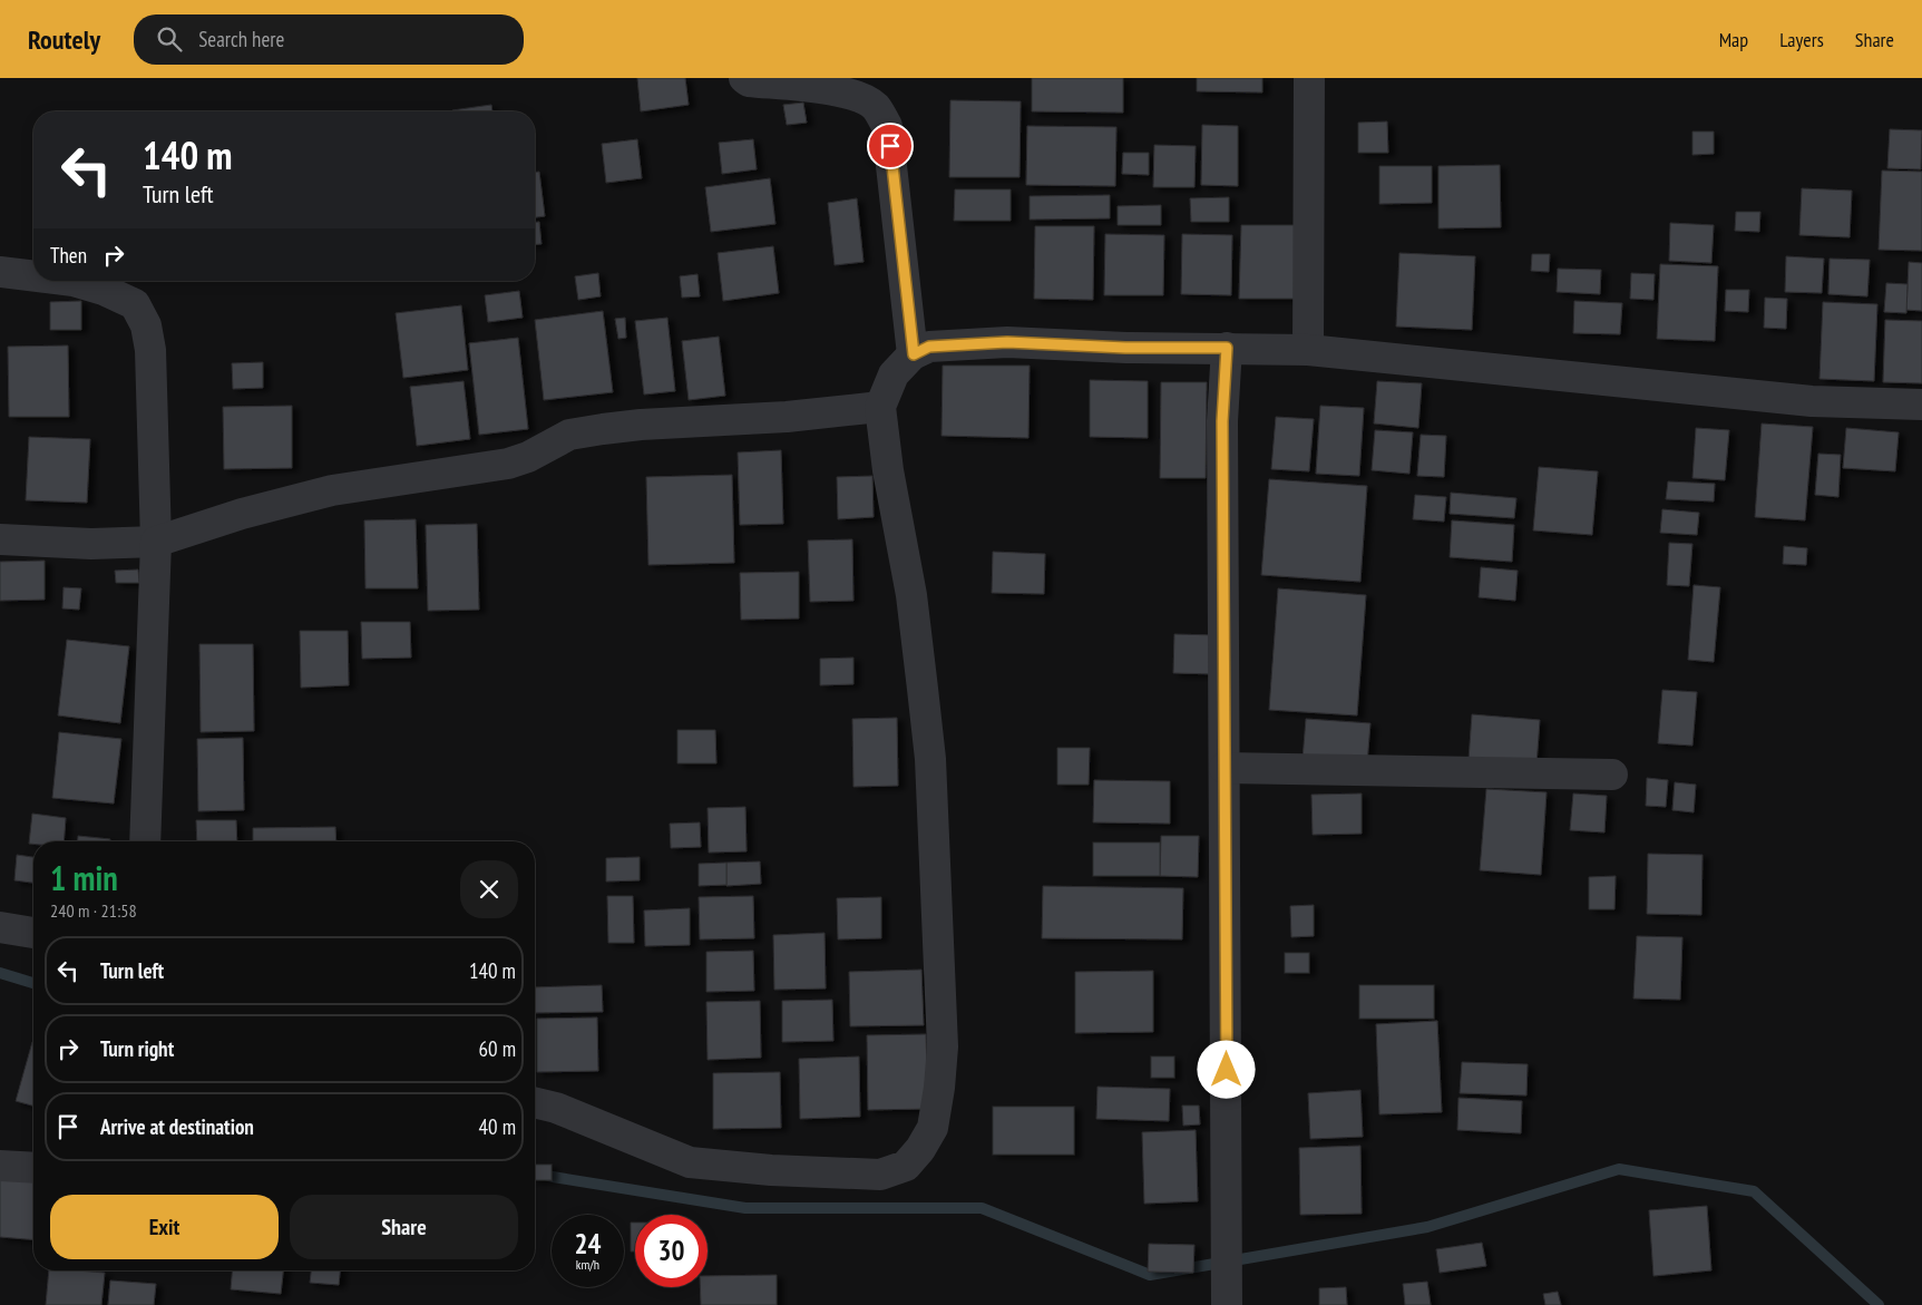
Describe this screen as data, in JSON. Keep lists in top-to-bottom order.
{
  "page": {
    "header": "Routely",
    "search": "Search here",
    "nav": ["Map", "Layers", "Share"],
    "turn": ["140 m", "Turn left"],
    "then": "Then",
    "heading": ["1 min", "240 m · 21:58"],
    "list": [
      {
        "name": "Turn left",
        "value": "140 m"
      },
      {
        "name": "Turn right",
        "value": "60 m"
      },
      {
        "name": "Arrive at destination",
        "value": "40 m"
      }
    ],
    "buttons": ["Exit", "Share"],
    "speed": "24 km/h",
    "limit": "30"
  }
}
